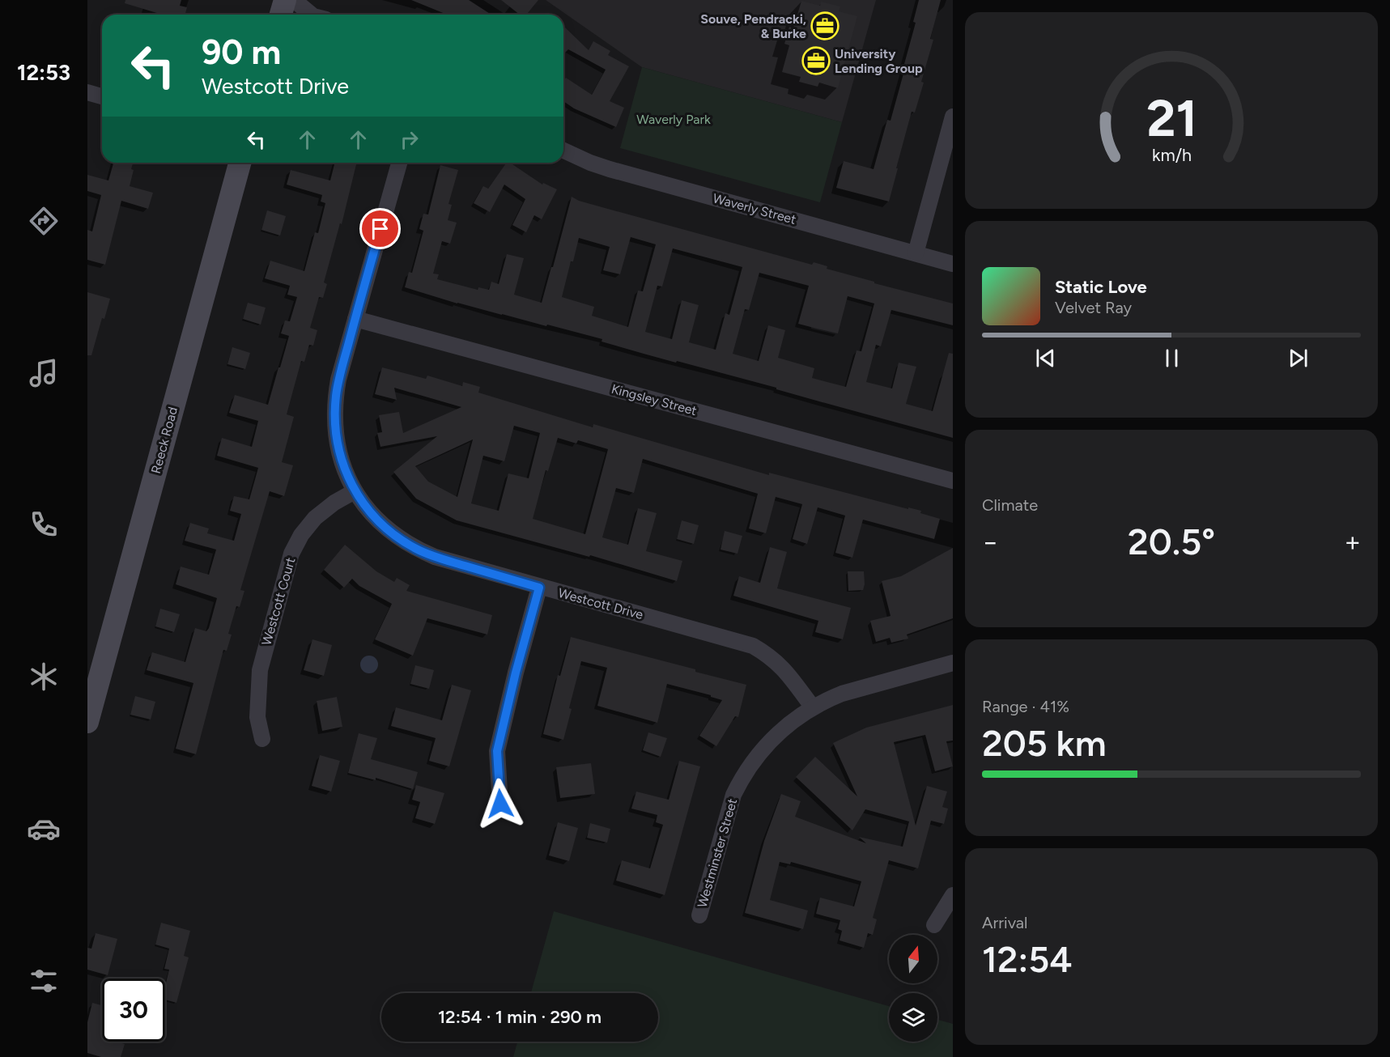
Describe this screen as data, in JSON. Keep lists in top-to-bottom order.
{
  "streets": {
    "street": [
      "Waverly Street",
      "Kingsley Street",
      "Reeck Road",
      "Westcott Court",
      "Westcott Drive",
      "Westminster Street"
    ]
  },
  "crossings": [
    ["Kingsley Street", "Westcott Drive"],
    ["Westcott Court", "Westcott Drive"],
    ["Westcott Drive", "Westminster Street"]
  ],
  "parks": ["Waverly Park"],
  "places": {
    "office": ["Souve, Pendracki, & Burke", "University Lending Group"]
  },
  "north": "top",
  "page": {
    "tabs": "12:53",
    "turn": ["90 m", "Westcott Drive"],
    "song": ["Static Love", "Velvet Ray"],
    "tile": [
      "Climate",
      ["Range · 41%", "205 km"],
      ["Arrival", "12:54"]
    ],
    "heat": ["−", "20.5°", "+"],
    "limit": "30",
    "trip": "12:54 · 1 min · 290 m",
    "gauge": ["21", "km/h"]
  }
}
